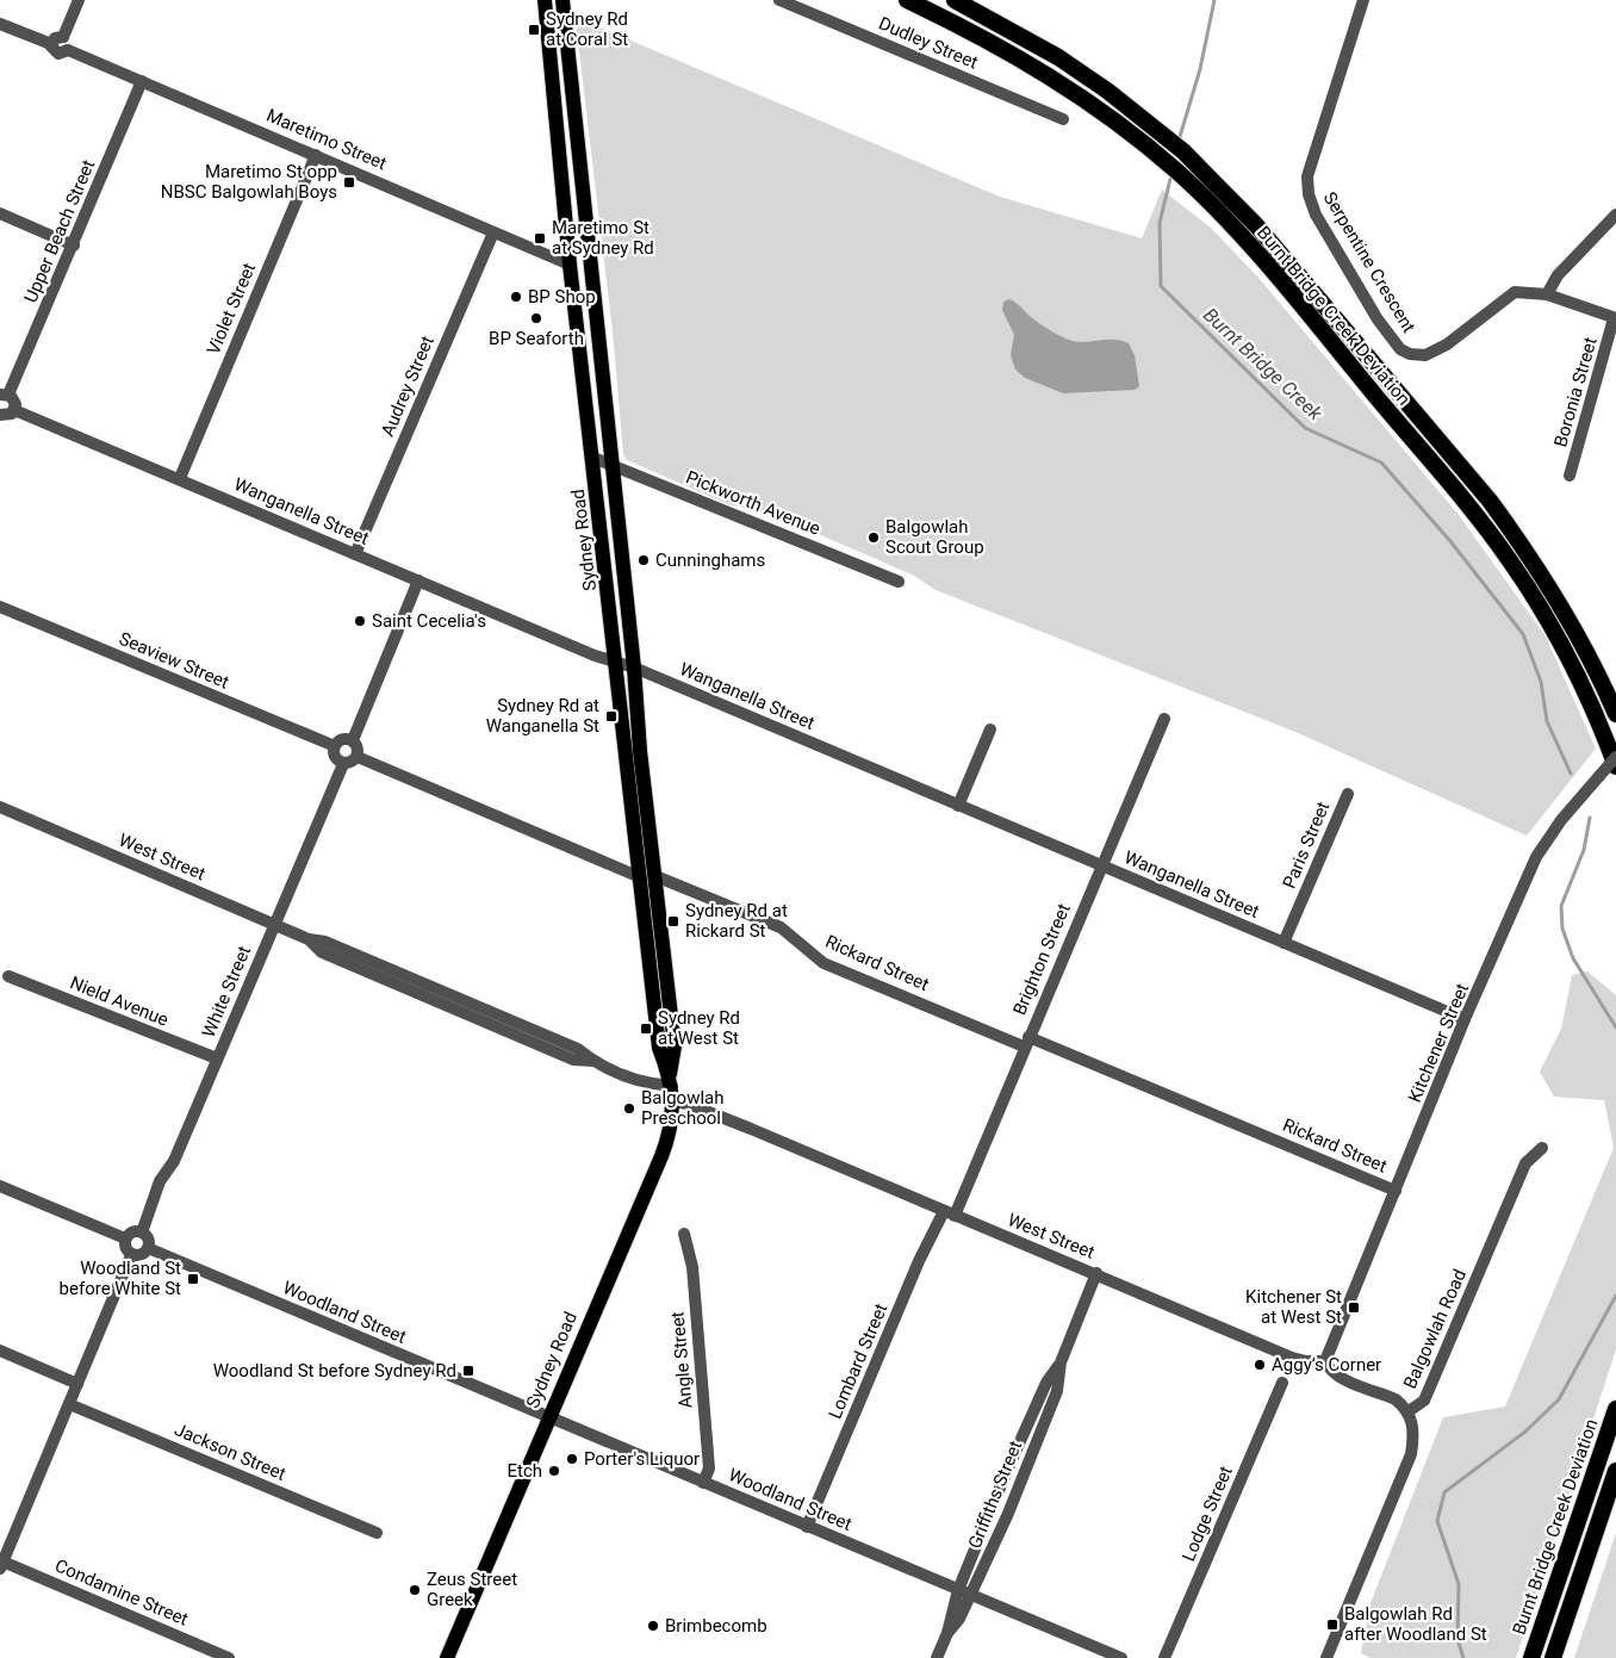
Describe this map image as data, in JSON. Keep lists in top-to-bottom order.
{
  "streets": {
    "highway": ["Burnt Bridge Creek Deviation"],
    "main road": ["Sydney Road"],
    "street": [
      "Dudley Street",
      "Maretimo Street",
      "Upper Beach Street",
      "Serpentine Crescent",
      "Violet Street",
      "Audrey Street",
      "Boronia Street",
      "Pickworth Avenue",
      "Wanganella Street",
      "Seaview Street",
      "Paris Street",
      "West Street",
      "Brighton Street",
      "Rickard Street",
      "White Street",
      "Nield Avenue",
      "Kitchener Street",
      "Woodland Street",
      "Balgowlah Road",
      "Angle Street",
      "Lombard Street",
      "Jackson Street",
      "Griffiths Street",
      "Lodge Street",
      "Condamine Street"
    ]
  },
  "crossings": [
    ["Maretimo Street", "Upper Beach Street"],
    ["Maretimo Street", "Violet Street"],
    ["Maretimo Street", "Audrey Street"],
    ["Maretimo Street", "Sydney Road"],
    ["Serpentine Crescent", "Boronia Street"],
    ["Violet Street", "Wanganella Street"],
    ["Audrey Street", "Wanganella Street"],
    ["Pickworth Avenue", "Sydney Road"],
    ["Wanganella Street", "Sydney Road"],
    ["Wanganella Street", "Paris Street"],
    ["Wanganella Street", "Brighton Street"],
    ["Wanganella Street", "Kitchener Street"],
    ["Sydney Road", "West Street"],
    ["Sydney Road", "Rickard Street"],
    ["Sydney Road", "Woodland Street"],
    ["Seaview Street", "White Street"],
    ["West Street", "Brighton Street"],
    ["West Street", "White Street"],
    ["West Street", "Kitchener Street"],
    ["West Street", "Lombard Street"],
    ["West Street", "Griffiths Street"],
    ["Brighton Street", "Rickard Street"],
    ["Brighton Street", "Lombard Street"],
    ["Rickard Street", "Kitchener Street"],
    ["White Street", "Nield Avenue"],
    ["White Street", "Woodland Street"],
    ["Woodland Street", "Angle Street"],
    ["Woodland Street", "Lombard Street"],
    ["Woodland Street", "Griffiths Street"]
  ],
  "water": ["Burnt Bridge Creek"],
  "places": {
    "transit": [
      "Sydney Rd at Coral St",
      "Maretimo St opp NBSC Balgowlah Boys",
      "Maretimo St at Sydney Rd",
      "Sydney Rd at Wanganella St",
      "Sydney Rd at Rickard St",
      "Sydney Rd at West St",
      "Woodland St before White St",
      "Kitchener St at West St",
      "Woodland St before Sydney Rd",
      "Balgowlah Rd after Woodland St"
    ],
    "other": [
      "BP Shop",
      "BP Seaforth",
      "Balgowlah Scout Group",
      "Cunninghams",
      "Saint Cecelia's",
      "Balgowlah Preschool",
      "Aggy’s Corner",
      "Porter's Liquor",
      "Etch",
      "Zeus Street Greek",
      "Brimbecomb"
    ]
  }
}
